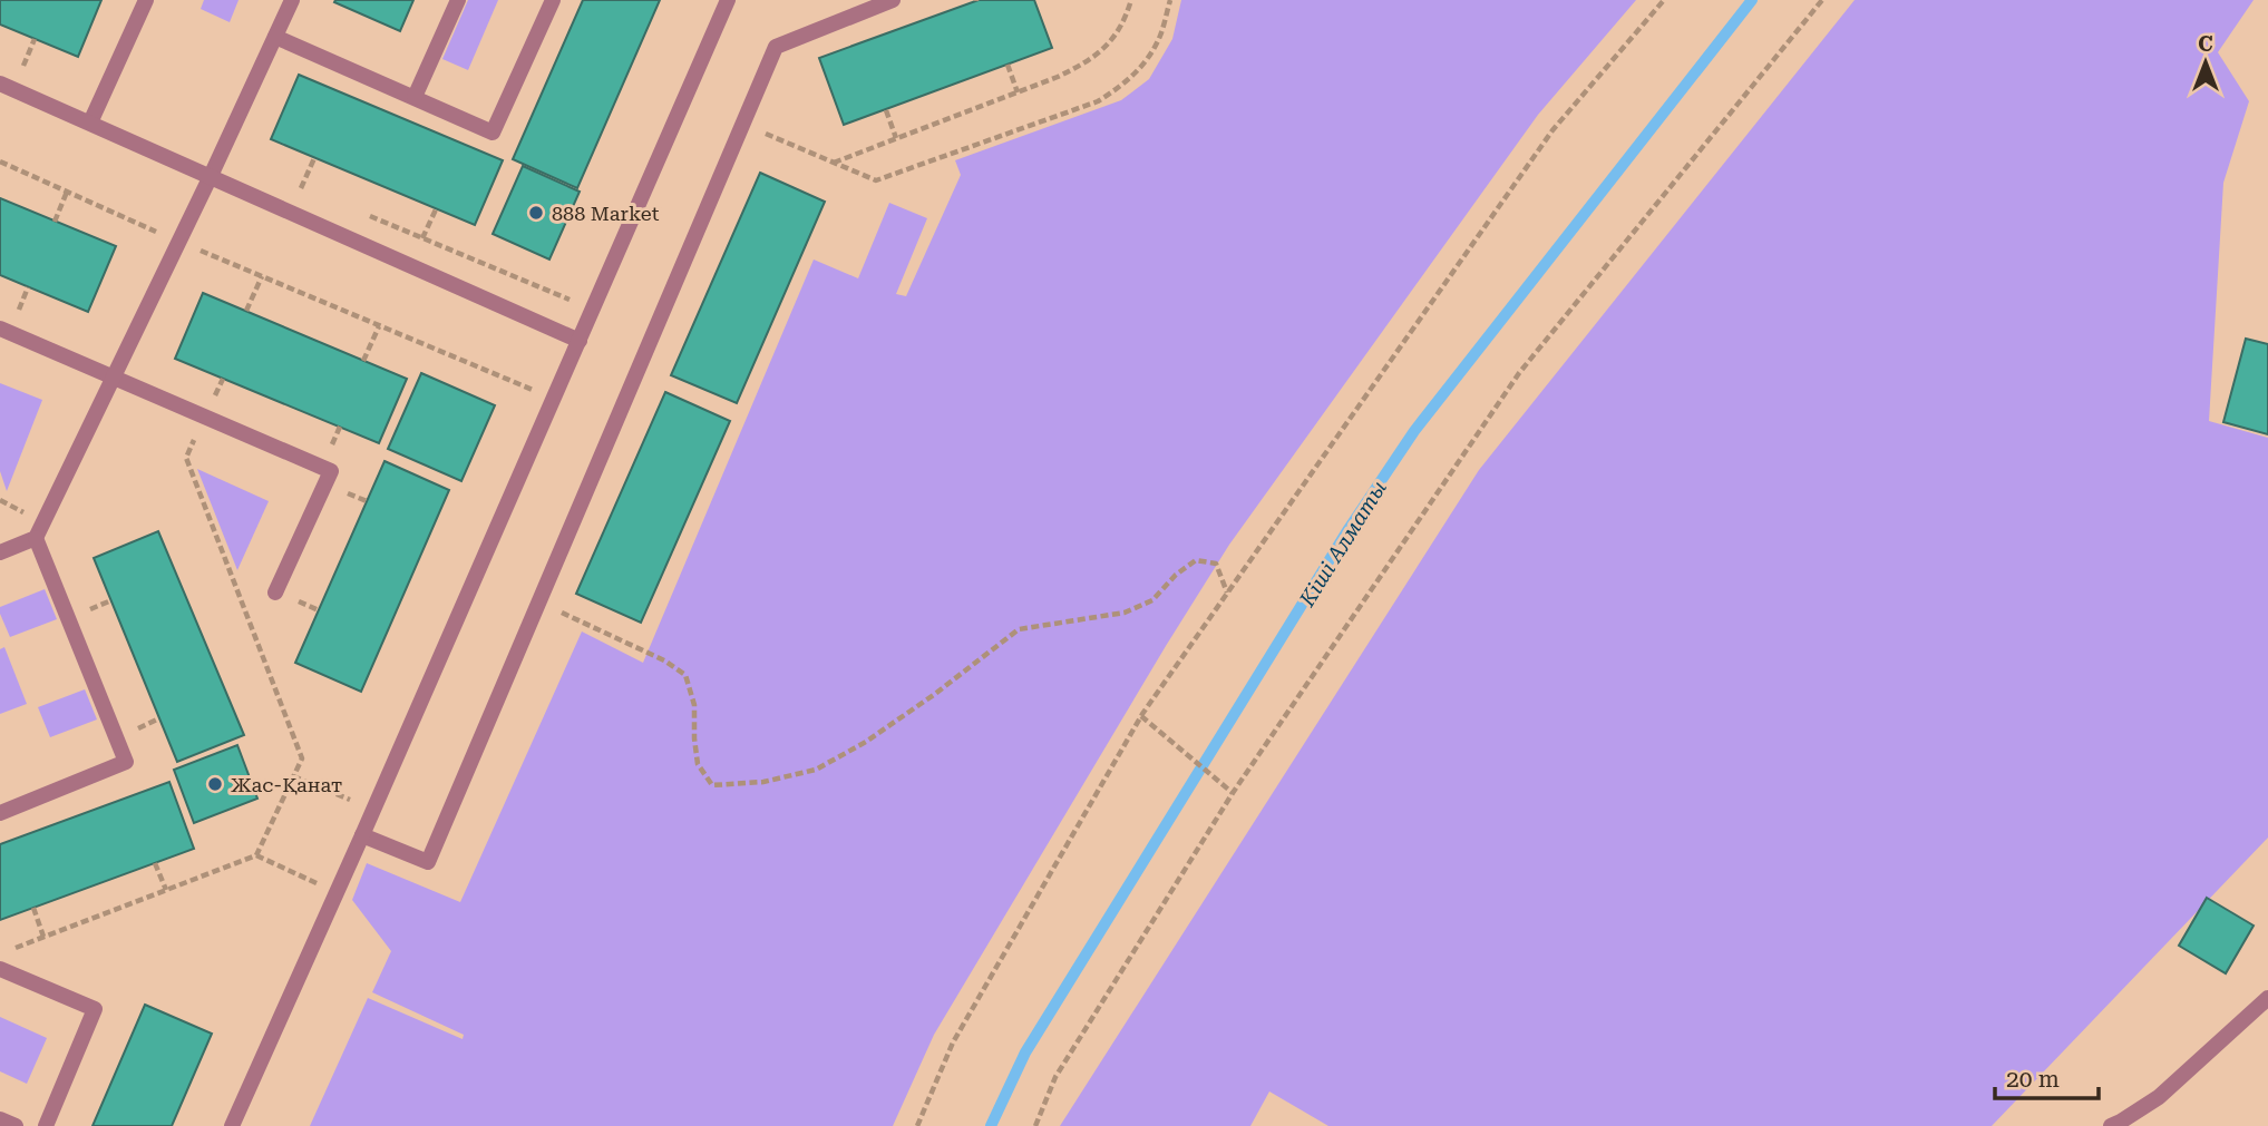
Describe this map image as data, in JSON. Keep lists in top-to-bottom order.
{
  "water": ["Кіші Алматы"],
  "places": ["888 Market", "Жас-Қанат"],
  "scale_bar": "20 m",
  "north": "top"
}
